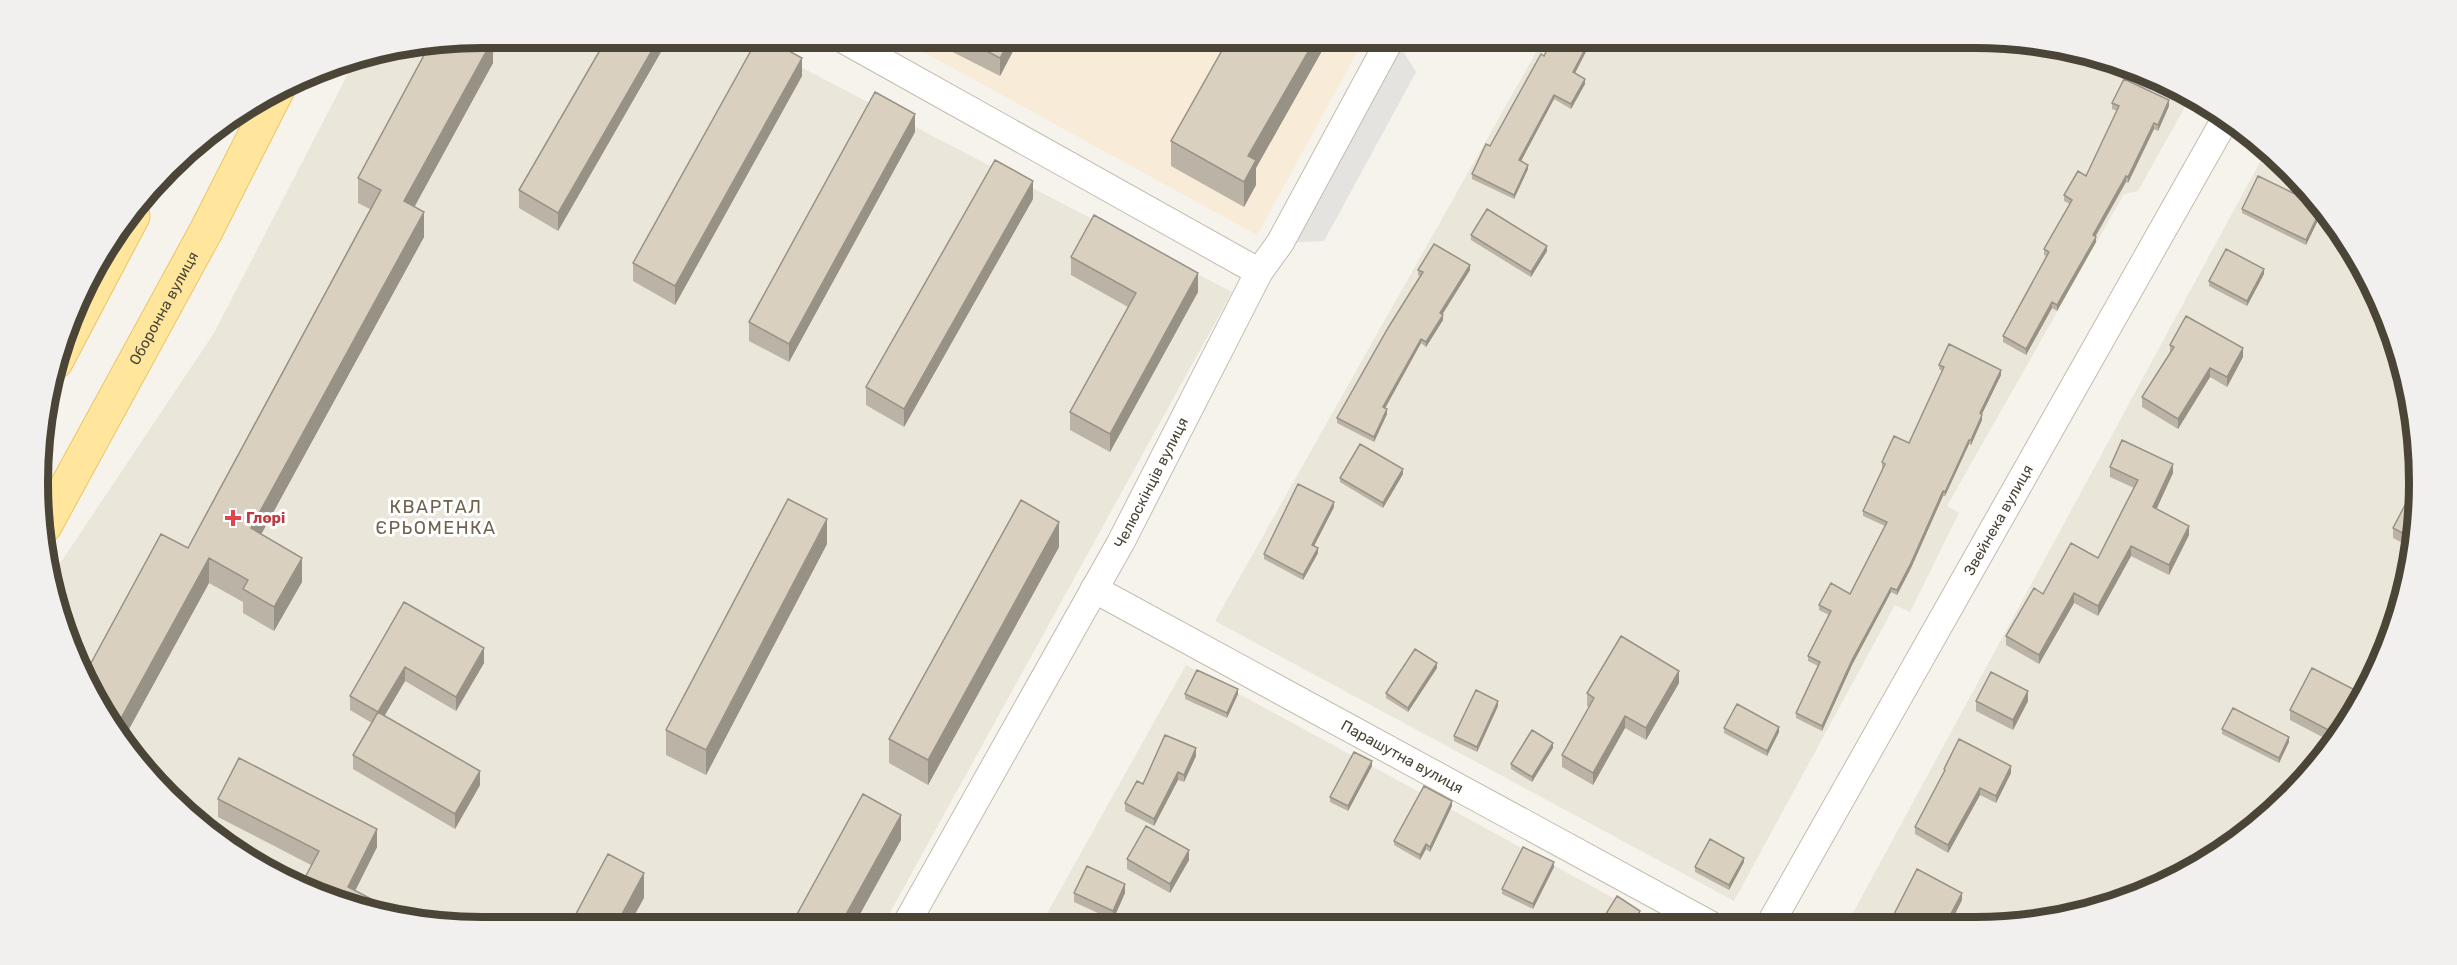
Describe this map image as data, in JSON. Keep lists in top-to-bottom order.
{
  "streets": {
    "main road": ["Оборонна вулиця"],
    "street": ["Челюскінців вулиця", "Звейнека вулиця", "Парашутна вулиця"]
  },
  "crossings": [
    ["Челюскінців вулиця", "Парашутна вулиця"]
  ],
  "districts": ["КВАРТАЛ ЄРЬОМЕНКА"],
  "places": {
    "health": ["Глорі"]
  }
}
